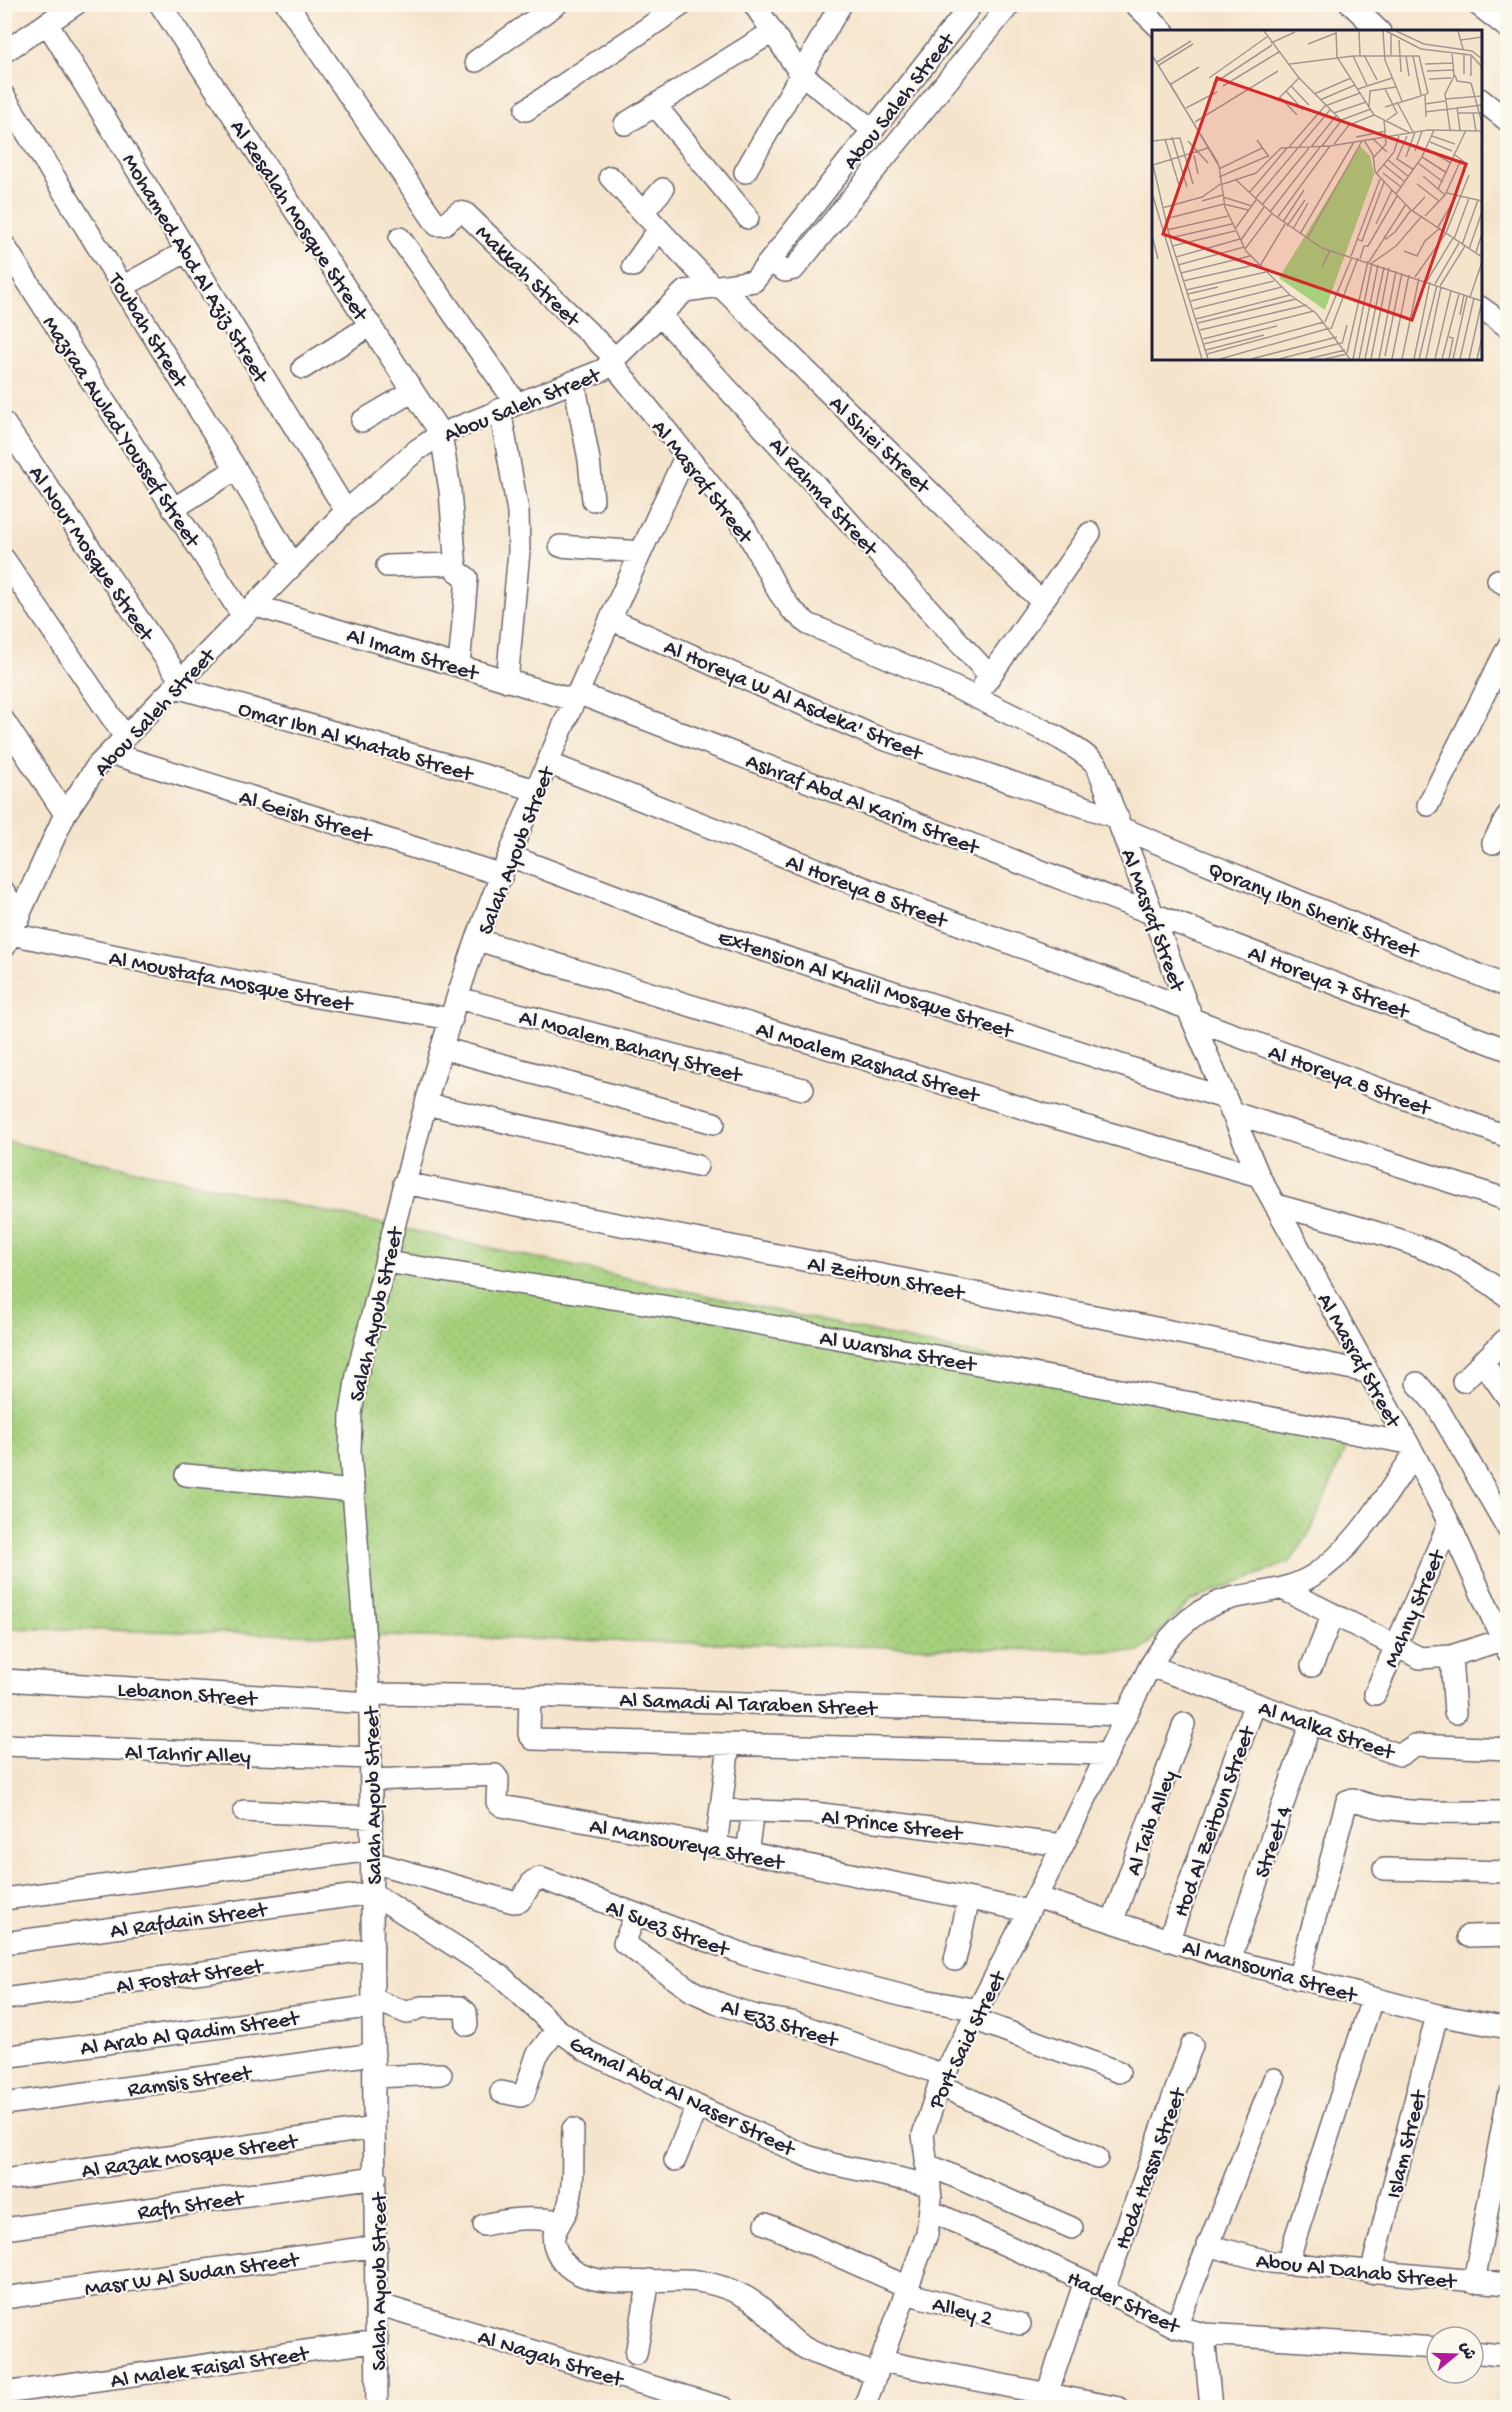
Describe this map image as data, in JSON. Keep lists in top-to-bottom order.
{
  "streets": {
    "street": [
      "Abou Saleh Street",
      "Al Resalah Mosque Street",
      "Mohamed Abd Al Aziz Street",
      "Makkah Street",
      "Toubah Street",
      "Mazraa Awlad Youssef Street",
      "Al Shiei Street",
      "Al Masraf Street",
      "Al Rahma Street",
      "Al Nour Mosque Street",
      "Al Imam Street",
      "Al Horeya W Al Asdeka' Street",
      "Omar Ibn Al Khatab Street",
      "Ashraf Abd Al Karim Street",
      "Al Geish Street",
      "Salah Ayoub Street",
      "Al Horeya 8 Street",
      "Qorany Ibn Sherik Street",
      "Al Moustafa Mosque Street",
      "Al Horeya 7 Street",
      "Extension Al Khalil Mosque Street",
      "Al Moalem Bahary Street",
      "Al Moalem Rashad Street",
      "Al Zeitoun Street",
      "Al Warsha Street",
      "Mahny Street",
      "Lebanon Street",
      "Al Samadi Al Taraben Street",
      "Al Malka Street",
      "Al Tahrir Alley",
      "Hod Al Zeitoun Street",
      "Al Taib Alley",
      "Al Prince Street",
      "Street 4",
      "Al Mansoureya Street",
      "Al Rafdain Street",
      "Al Suez Street",
      "Al Mansouria Street",
      "Al Fostat Street",
      "Al Ezz Street",
      "Al Arab Al Qadim Street",
      "Port Said Street",
      "Ramsis Street",
      "Gamal Abd Al Naser Street",
      "Islam Street",
      "Al Razak Mosque Street",
      "Hoda Hassn Street",
      "Rafh Street",
      "Abou Al Dahab Street",
      "Masr W Al Sudan Street",
      "Hader Street",
      "Alley 2",
      "Al Nagah Street",
      "Al Malek Faisal Street"
    ]
  },
  "crossings": [
    ["Abou Saleh Street", "Al Resalah Mosque Street"],
    ["Abou Saleh Street", "Mohamed Abd Al Aziz Street"],
    ["Abou Saleh Street", "Makkah Street"],
    ["Abou Saleh Street", "Toubah Street"],
    ["Abou Saleh Street", "Mazraa Awlad Youssef Street"],
    ["Abou Saleh Street", "Al Shiei Street"],
    ["Abou Saleh Street", "Al Masraf Street"],
    ["Abou Saleh Street", "Al Rahma Street"],
    ["Abou Saleh Street", "Al Nour Mosque Street"],
    ["Abou Saleh Street", "Al Imam Street"],
    ["Abou Saleh Street", "Omar Ibn Al Khatab Street"],
    ["Abou Saleh Street", "Al Geish Street"],
    ["Abou Saleh Street", "Al Moustafa Mosque Street"],
    ["Makkah Street", "Al Masraf Street"],
    ["Mazraa Awlad Youssef Street", "Al Imam Street"],
    ["Al Masraf Street", "Al Horeya W Al Asdeka' Street"],
    ["Al Masraf Street", "Ashraf Abd Al Karim Street"],
    ["Al Masraf Street", "Salah Ayoub Street"],
    ["Al Masraf Street", "Al Horeya 8 Street"],
    ["Al Masraf Street", "Qorany Ibn Sherik Street"],
    ["Al Masraf Street", "Al Horeya 7 Street"],
    ["Al Masraf Street", "Extension Al Khalil Mosque Street"],
    ["Al Masraf Street", "Al Moalem Rashad Street"],
    ["Al Masraf Street", "Al Zeitoun Street"],
    ["Al Masraf Street", "Al Warsha Street"],
    ["Al Masraf Street", "Mahny Street"],
    ["Al Masraf Street", "Port Said Street"],
    ["Al Nour Mosque Street", "Omar Ibn Al Khatab Street"],
    ["Al Imam Street", "Ashraf Abd Al Karim Street"],
    ["Al Imam Street", "Salah Ayoub Street"],
    ["Al Horeya W Al Asdeka' Street", "Salah Ayoub Street"],
    ["Al Horeya W Al Asdeka' Street", "Qorany Ibn Sherik Street"],
    ["Omar Ibn Al Khatab Street", "Salah Ayoub Street"],
    ["Ashraf Abd Al Karim Street", "Salah Ayoub Street"],
    ["Ashraf Abd Al Karim Street", "Al Horeya 7 Street"],
    ["Al Geish Street", "Salah Ayoub Street"],
    ["Al Geish Street", "Extension Al Khalil Mosque Street"],
    ["Salah Ayoub Street", "Al Horeya 8 Street"],
    ["Salah Ayoub Street", "Al Moustafa Mosque Street"],
    ["Salah Ayoub Street", "Extension Al Khalil Mosque Street"],
    ["Salah Ayoub Street", "Al Moalem Bahary Street"],
    ["Salah Ayoub Street", "Al Moalem Rashad Street"],
    ["Salah Ayoub Street", "Al Zeitoun Street"],
    ["Salah Ayoub Street", "Al Warsha Street"],
    ["Salah Ayoub Street", "Lebanon Street"],
    ["Salah Ayoub Street", "Al Samadi Al Taraben Street"],
    ["Salah Ayoub Street", "Al Tahrir Alley"],
    ["Salah Ayoub Street", "Al Mansoureya Street"],
    ["Salah Ayoub Street", "Al Rafdain Street"],
    ["Salah Ayoub Street", "Al Suez Street"],
    ["Salah Ayoub Street", "Al Fostat Street"],
    ["Salah Ayoub Street", "Al Arab Al Qadim Street"],
    ["Salah Ayoub Street", "Ramsis Street"],
    ["Salah Ayoub Street", "Gamal Abd Al Naser Street"],
    ["Salah Ayoub Street", "Al Razak Mosque Street"],
    ["Salah Ayoub Street", "Rafh Street"],
    ["Salah Ayoub Street", "Masr W Al Sudan Street"],
    ["Salah Ayoub Street", "Al Nagah Street"],
    ["Salah Ayoub Street", "Al Malek Faisal Street"],
    ["Al Warsha Street", "Port Said Street"],
    ["Lebanon Street", "Al Samadi Al Taraben Street"],
    ["Al Samadi Al Taraben Street", "Port Said Street"],
    ["Al Malka Street", "Hod Al Zeitoun Street"],
    ["Al Malka Street", "Street 4"],
    ["Al Malka Street", "Port Said Street"],
    ["Hod Al Zeitoun Street", "Al Mansouria Street"],
    ["Al Taib Alley", "Al Mansouria Street"],
    ["Al Prince Street", "Port Said Street"],
    ["Street 4", "Al Mansouria Street"],
    ["Al Mansoureya Street", "Al Mansouria Street"],
    ["Al Mansoureya Street", "Port Said Street"],
    ["Al Rafdain Street", "Gamal Abd Al Naser Street"],
    ["Al Suez Street", "Al Ezz Street"],
    ["Al Suez Street", "Port Said Street"],
    ["Al Mansouria Street", "Port Said Street"],
    ["Al Mansouria Street", "Islam Street"],
    ["Al Ezz Street", "Port Said Street"],
    ["Port Said Street", "Gamal Abd Al Naser Street"],
    ["Port Said Street", "Hader Street"],
    ["Port Said Street", "Alley 2"],
    ["Islam Street", "Abou Al Dahab Street"],
    ["Hoda Hassn Street", "Hader Street"]
  ],
  "north": "right"
}
